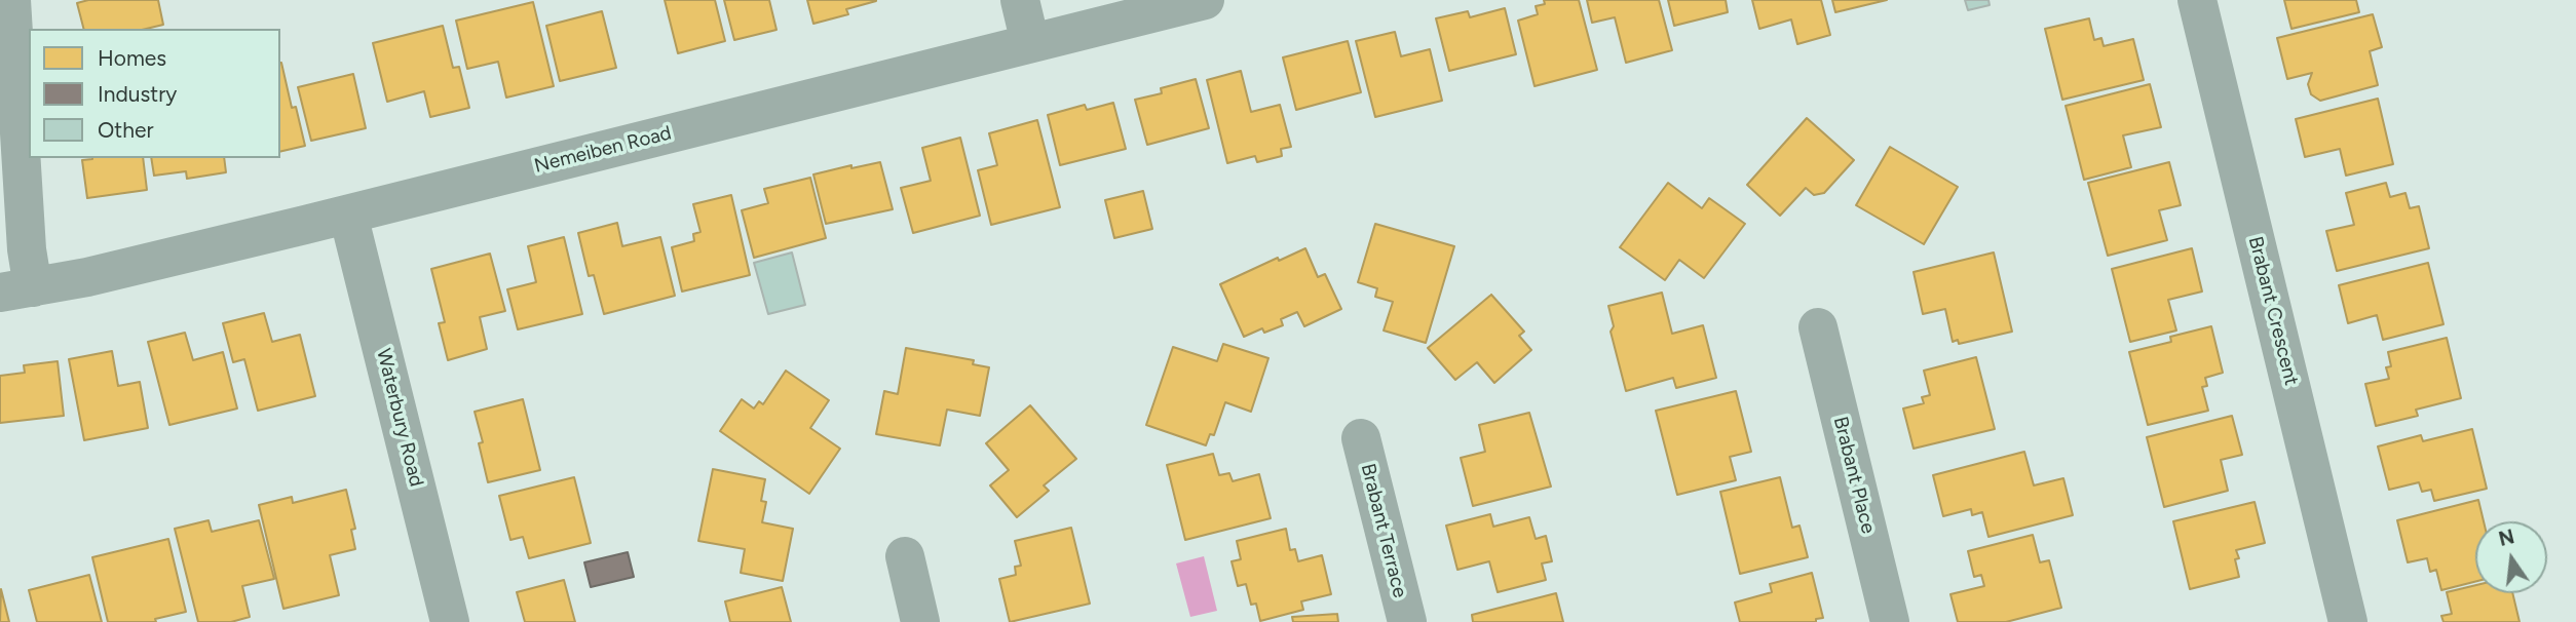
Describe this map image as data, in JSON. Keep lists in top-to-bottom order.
{
  "streets": {
    "street": [
      "Nemeiben Road",
      "Brabant Crescent",
      "Waterbury Road",
      "Brabant Place",
      "Brabant Terrace"
    ]
  },
  "crossings": [
    ["Nemeiben Road", "Waterbury Road"]
  ],
  "legend": ["Homes", "Industry", "Other"],
  "north": "top"
}
